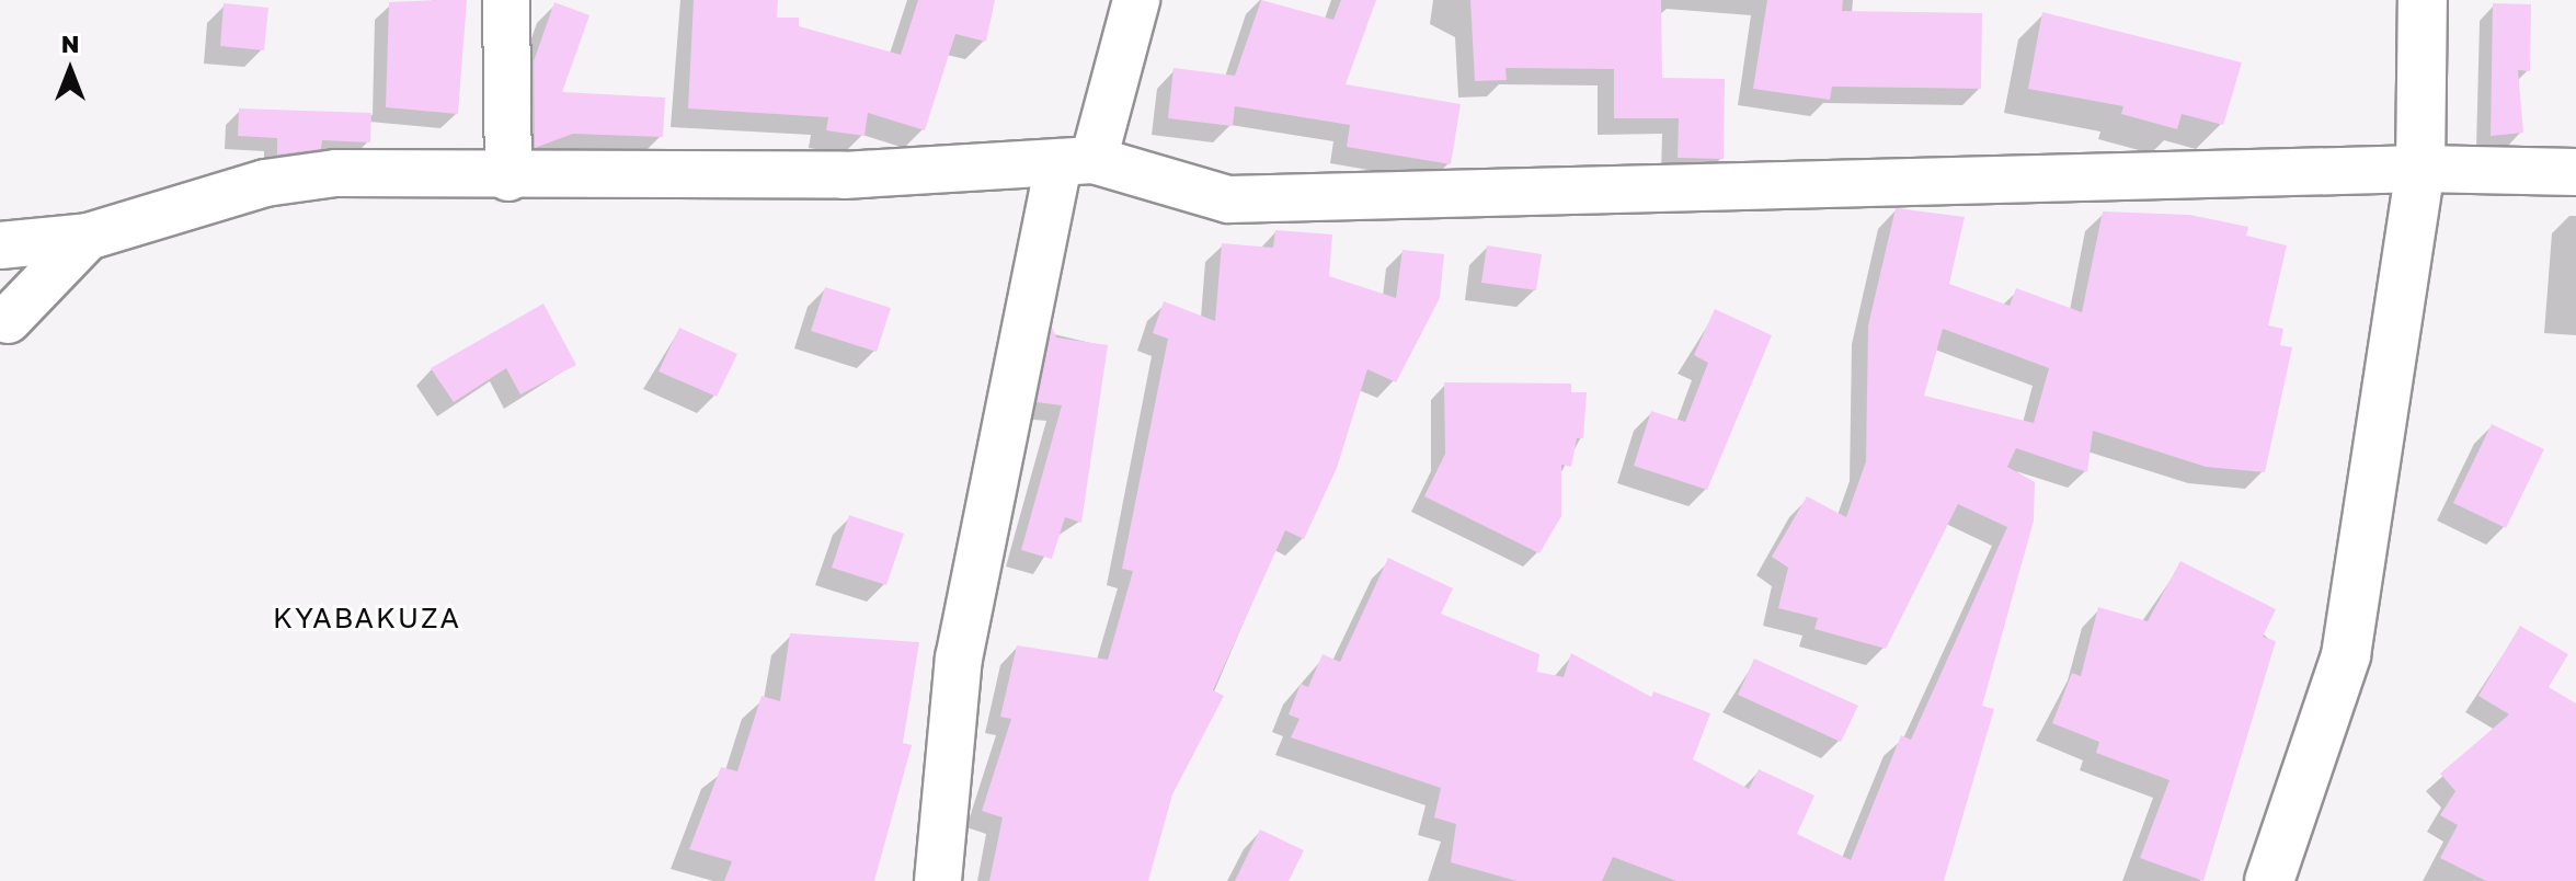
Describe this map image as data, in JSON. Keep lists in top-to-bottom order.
{
  "districts": ["KYABAKUZA"],
  "north": "top"
}
